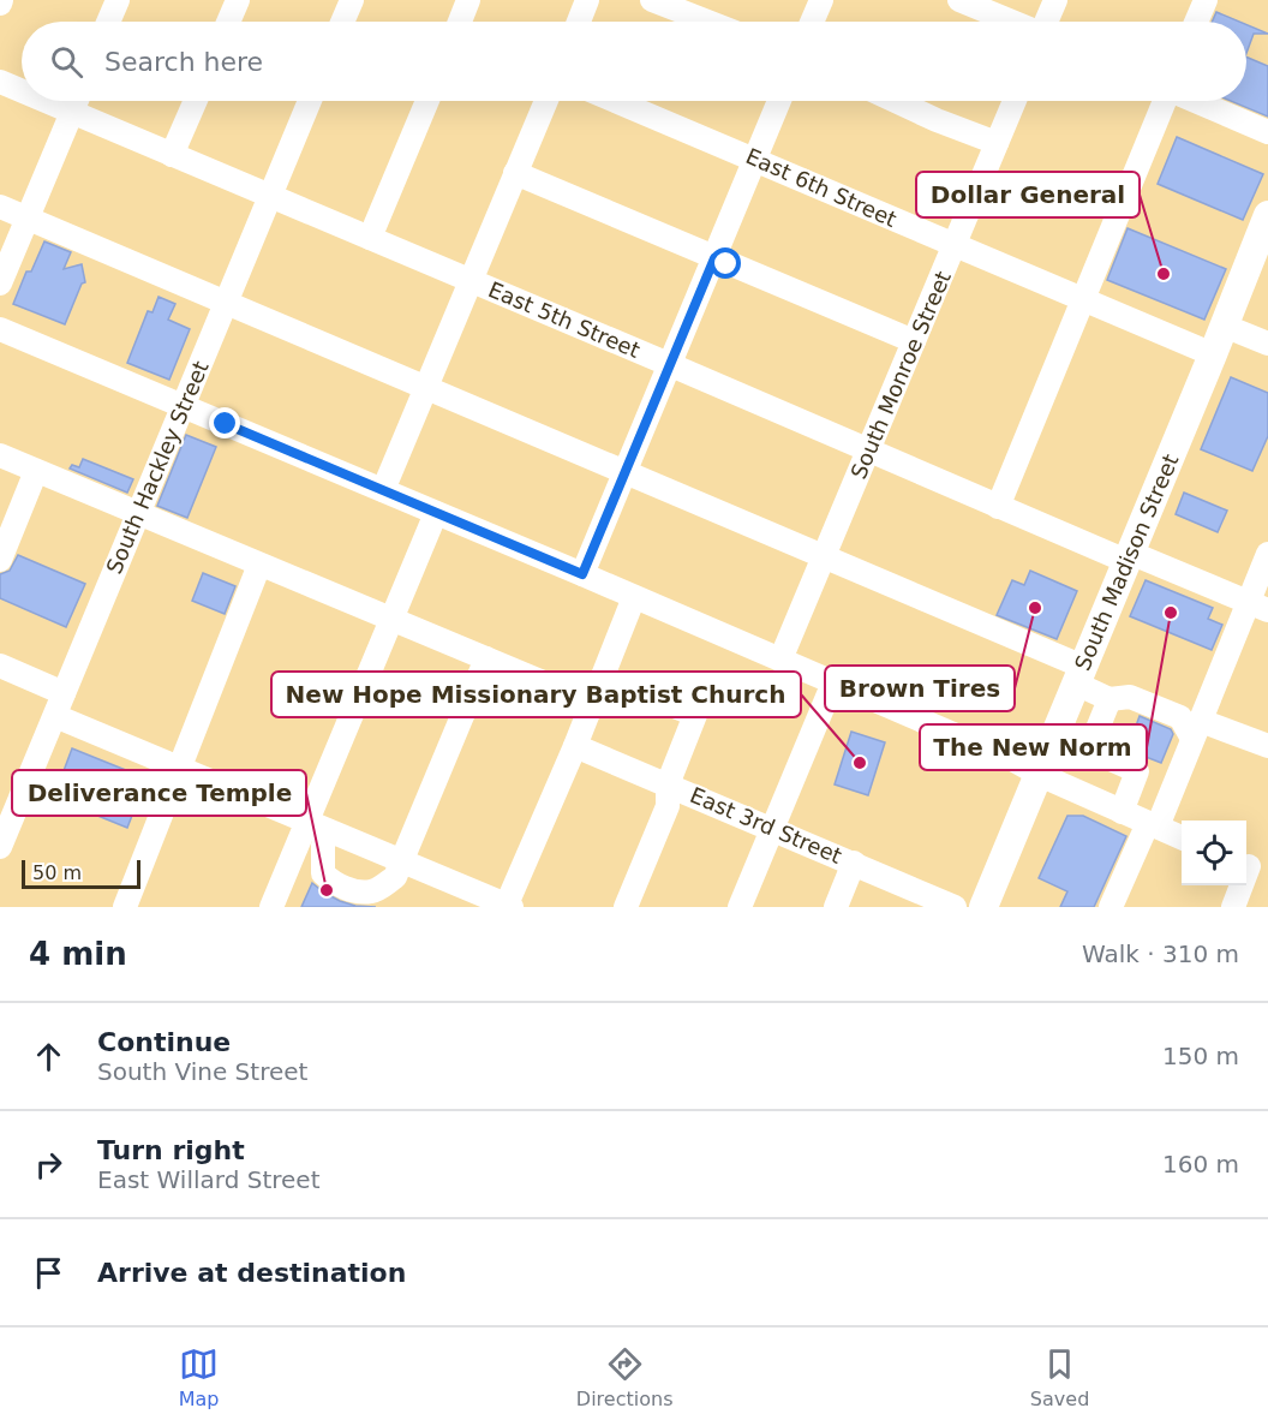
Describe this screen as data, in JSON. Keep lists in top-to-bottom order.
{
  "streets": {
    "main road": ["South Madison Street"],
    "street": [
      "East 6th Street",
      "East 5th Street",
      "South Monroe Street",
      "South Hackley Street",
      "East 3rd Street"
    ]
  },
  "crossings": [
    ["East 6th Street", "South Monroe Street"],
    ["East 6th Street", "South Madison Street"],
    ["East 5th Street", "South Monroe Street"],
    ["East 5th Street", "South Hackley Street"],
    ["East 5th Street", "South Madison Street"]
  ],
  "places": [
    "Dollar General",
    "Brown Tires",
    "The New Norm",
    "New Hope Missionary Baptist Church",
    "Deliverance Temple"
  ],
  "scale_bar": "50 m",
  "page": {
    "search": "Search here",
    "scale": "50 m",
    "heading": ["4 min", "Walk · 310 m"],
    "list": [
      ["Continue", "South Vine Street", "150 m"],
      ["Turn right", "East Willard Street", "160 m"],
      "Arrive at destination"
    ],
    "nav": ["Map", "Directions", "Saved"]
  }
}
